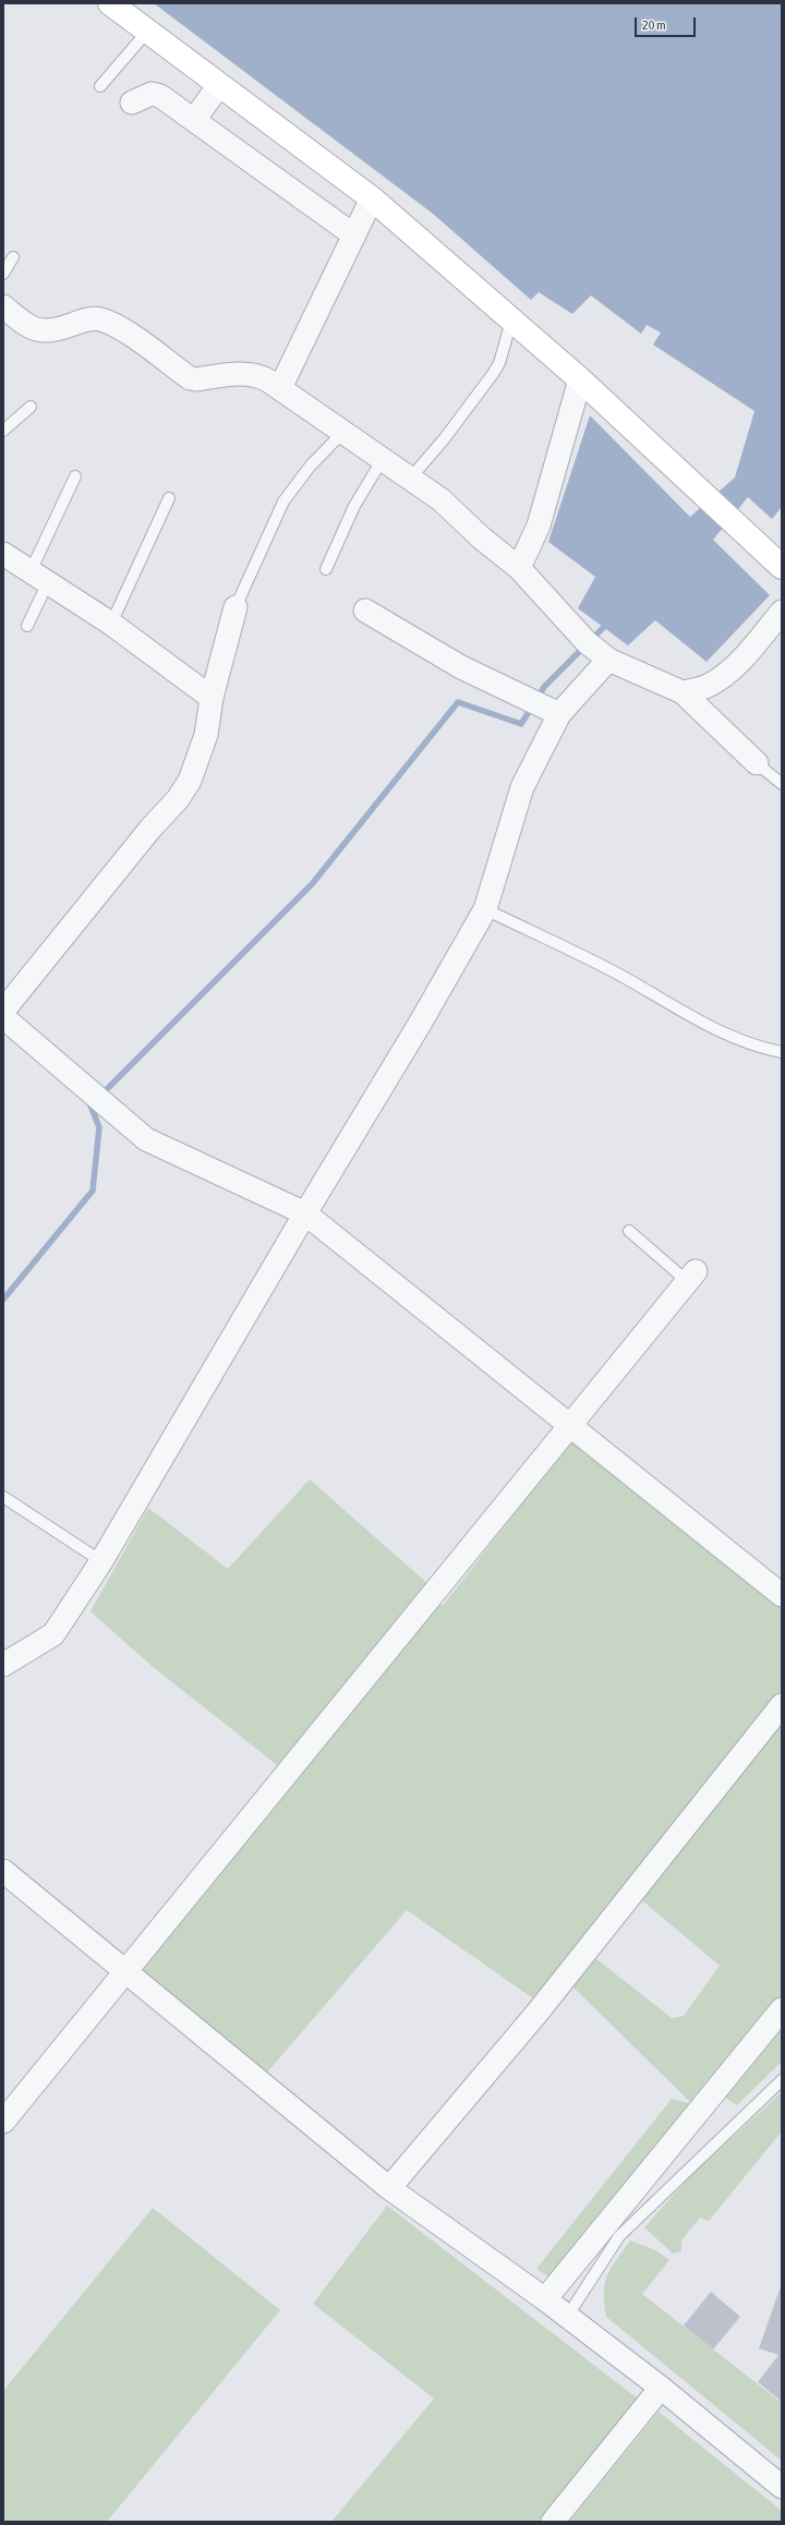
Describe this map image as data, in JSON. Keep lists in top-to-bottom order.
{
  "scale_bar": "20 m"
}
